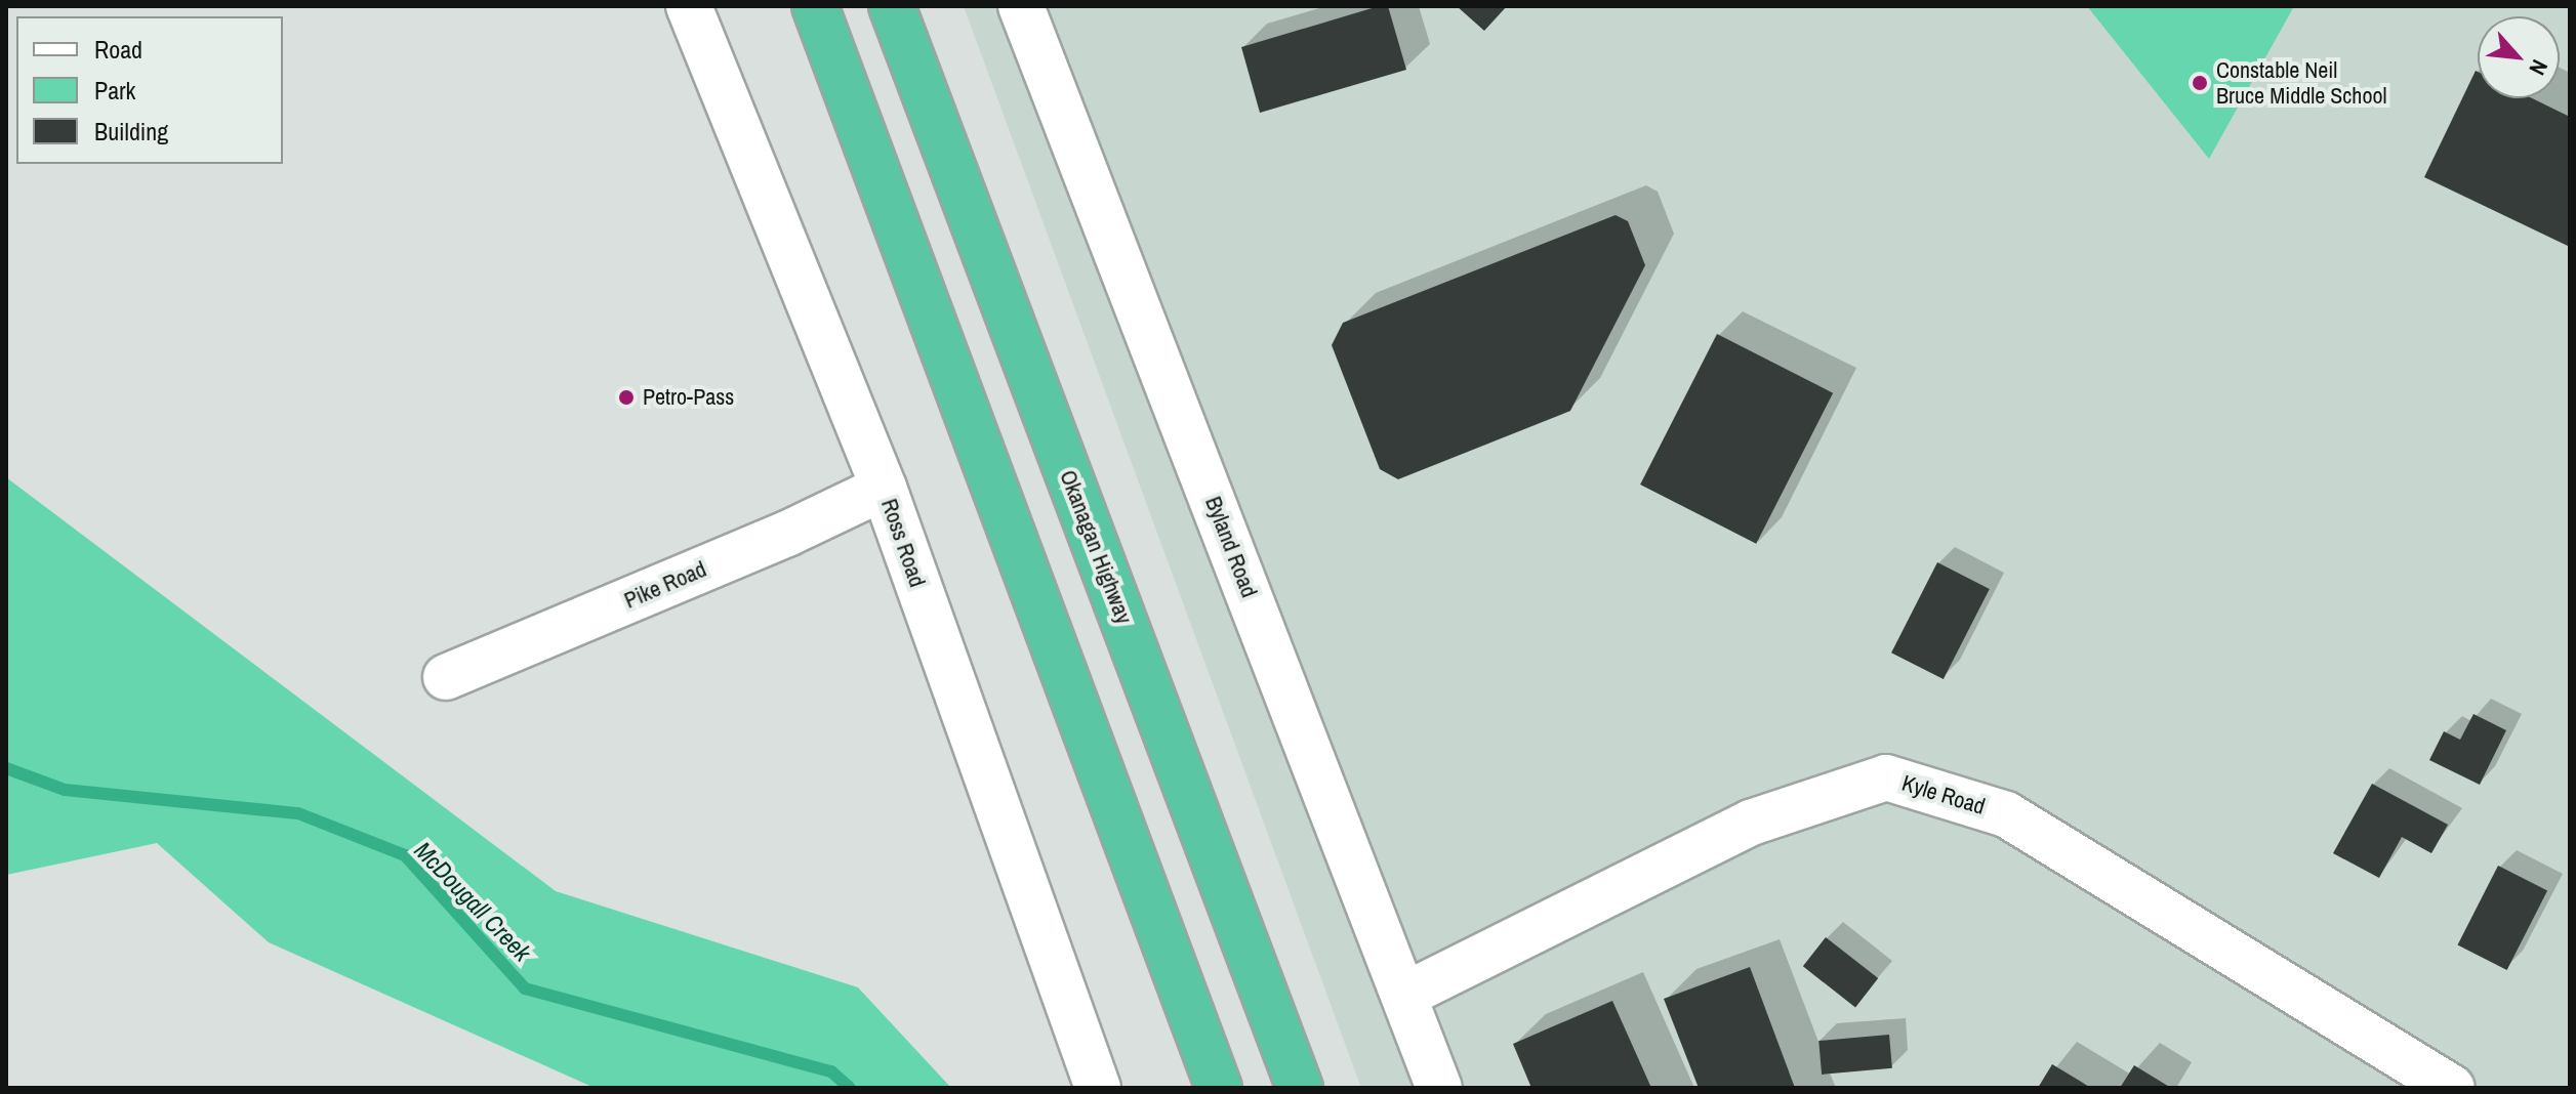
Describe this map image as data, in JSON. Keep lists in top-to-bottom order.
{
  "streets": {
    "highway": ["Okanagan Highway"],
    "street": [
      "Ross Road",
      "Byland Road",
      "Pike Road",
      "Kyle Road"
    ]
  },
  "crossings": [
    ["Ross Road", "Pike Road"],
    ["Byland Road", "Kyle Road"]
  ],
  "water": ["McDougall Creek"],
  "places": ["Constable Neil Bruce Middle School", "Petro-Pass"],
  "legend": ["Road", "Park", "Building"],
  "north": "bottom right"
}
